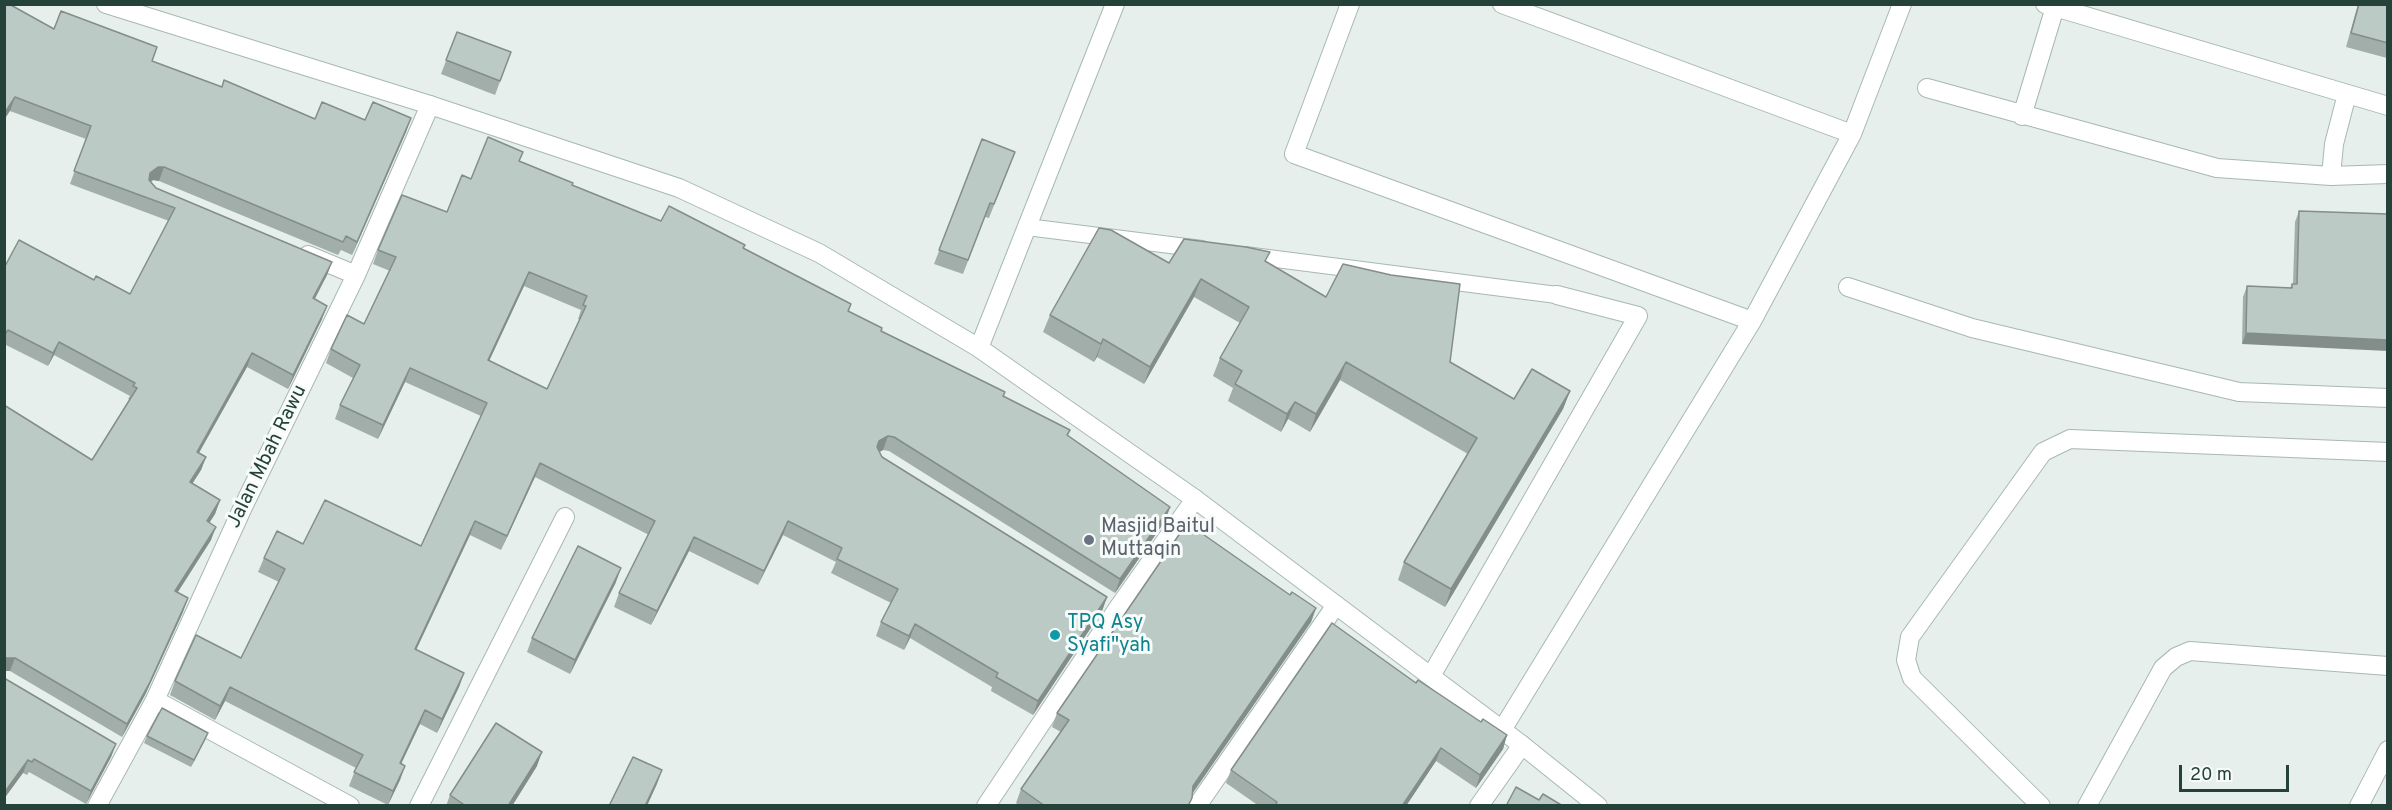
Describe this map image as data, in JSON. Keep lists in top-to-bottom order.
{
  "streets": {
    "street": ["Jalan Mbah Rawu"]
  },
  "places": ["Masjid Baitul Muttaqin", "TPQ Asy Syafi\"yah"],
  "scale_bar": "20 m"
}
